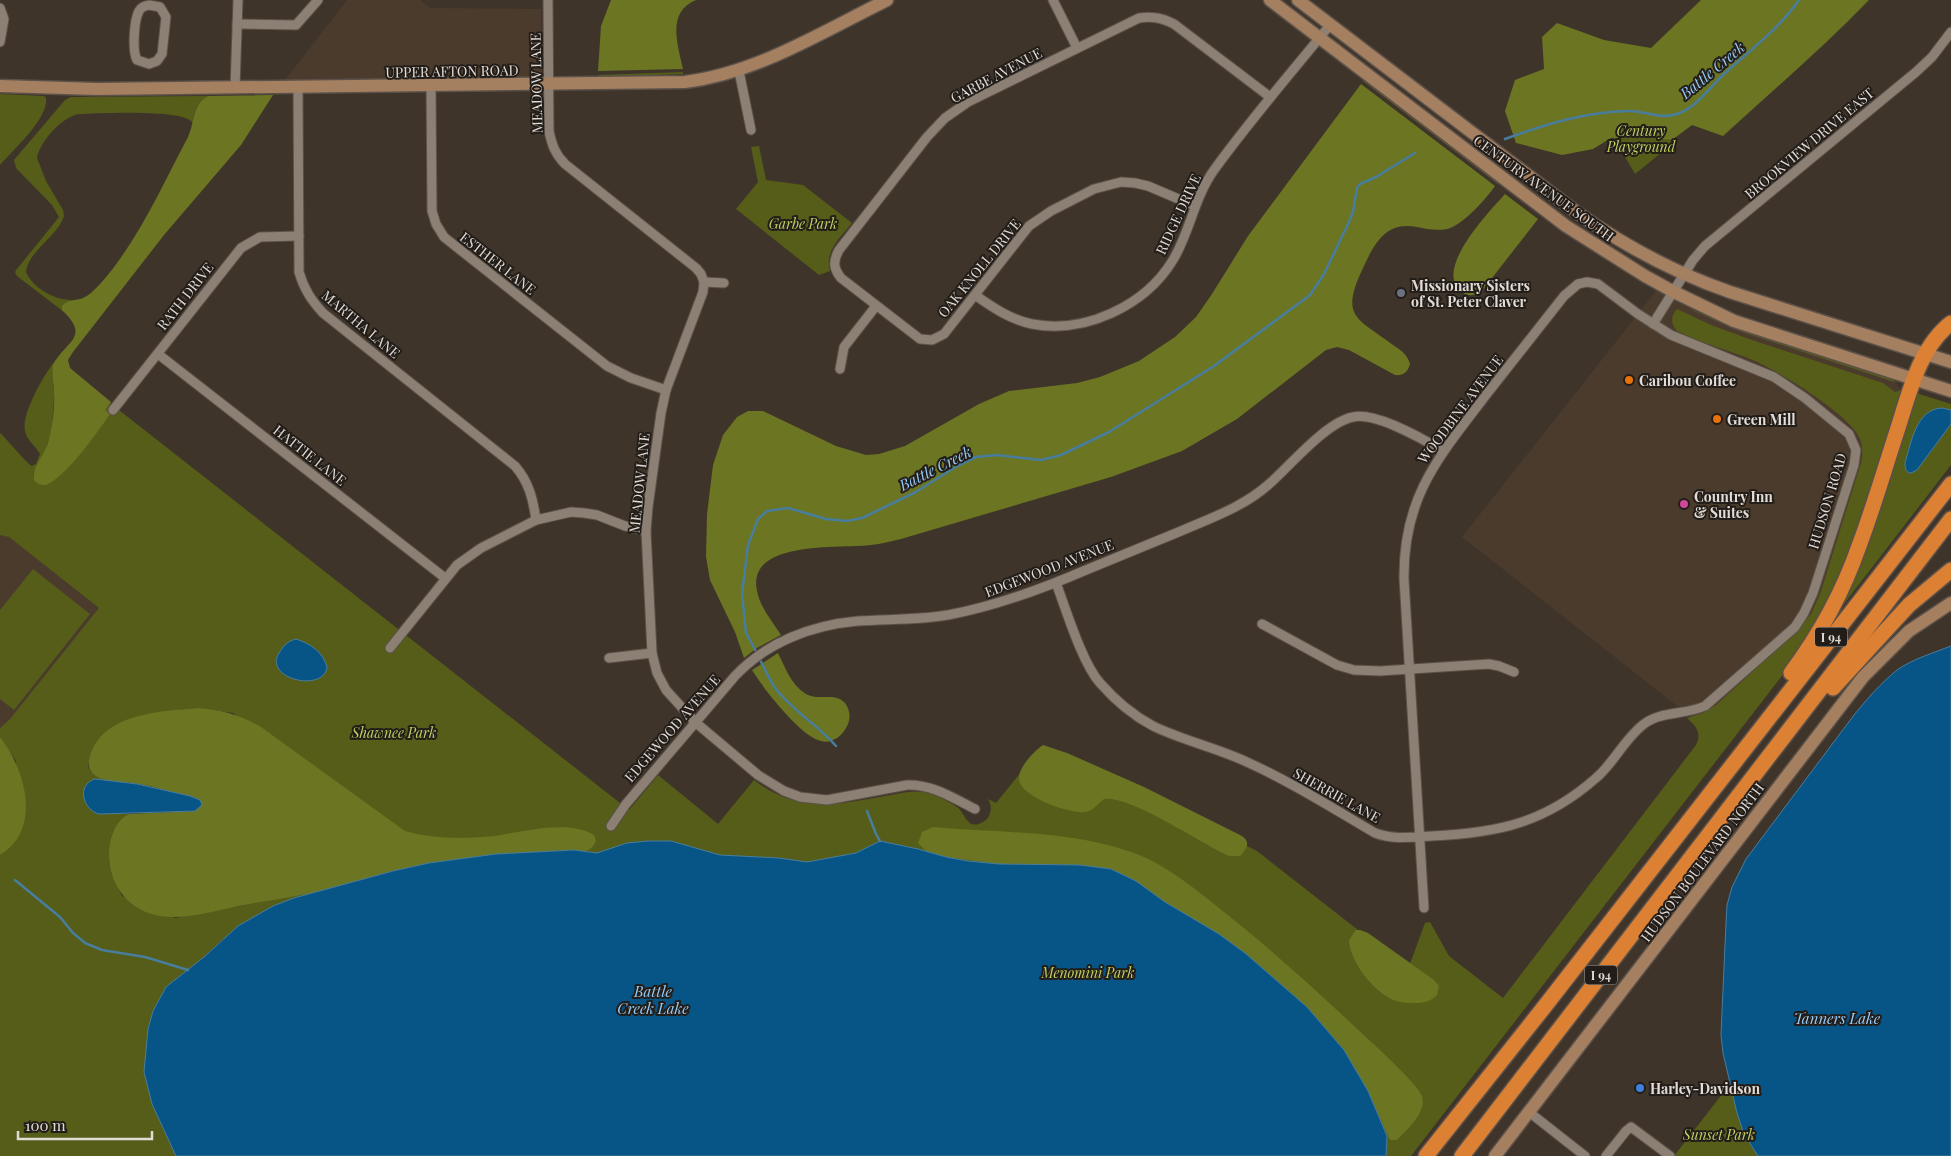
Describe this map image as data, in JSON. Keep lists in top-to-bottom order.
{
  "streets": {
    "highway": ["I 94"],
    "street": [
      "UPPER AFTON ROAD",
      "GARBE AVENUE",
      "MEADOW LANE",
      "BROOKVIEW DRIVE EAST",
      "CENTURY AVENUE SOUTH",
      "RIDGE DRIVE",
      "ESTHER LANE",
      "OAK KNOLL DRIVE",
      "RATH DRIVE",
      "MARTHA LANE",
      "WOODBINE AVENUE",
      "HATTIE LANE",
      "HUDSON ROAD",
      "EDGEWOOD AVENUE",
      "SHERRIE LANE",
      "HUDSON BOULEVARD NORTH"
    ]
  },
  "crossings": [
    ["UPPER AFTON ROAD", "MEADOW LANE"],
    ["UPPER AFTON ROAD", "ESTHER LANE"],
    ["UPPER AFTON ROAD", "MARTHA LANE"],
    ["GARBE AVENUE", "RIDGE DRIVE"],
    ["GARBE AVENUE", "OAK KNOLL DRIVE"],
    ["MEADOW LANE", "ESTHER LANE"],
    ["MEADOW LANE", "EDGEWOOD AVENUE"],
    ["BROOKVIEW DRIVE EAST", "CENTURY AVENUE SOUTH"],
    ["CENTURY AVENUE SOUTH", "RIDGE DRIVE"],
    ["RIDGE DRIVE", "OAK KNOLL DRIVE"],
    ["RATH DRIVE", "MARTHA LANE"],
    ["RATH DRIVE", "HATTIE LANE"],
    ["WOODBINE AVENUE", "HUDSON ROAD"],
    ["WOODBINE AVENUE", "EDGEWOOD AVENUE"],
    ["WOODBINE AVENUE", "SHERRIE LANE"],
    ["HUDSON ROAD", "SHERRIE LANE"],
    ["EDGEWOOD AVENUE", "SHERRIE LANE"]
  ],
  "water": ["Battle Creek", "Battle Creek Lake", "Tanners Lake"],
  "parks": [
    "Century Playground",
    "Garbe Park",
    "Shawnee Park",
    "Menomini Park",
    "Sunset Park"
  ],
  "places": [
    "Missionary Sisters of St. Peter Claver",
    "Caribou Coffee",
    "Green Mill",
    "Country Inn & Suites",
    "Harley-Davidson"
  ],
  "scale_bar": "100 m"
}
